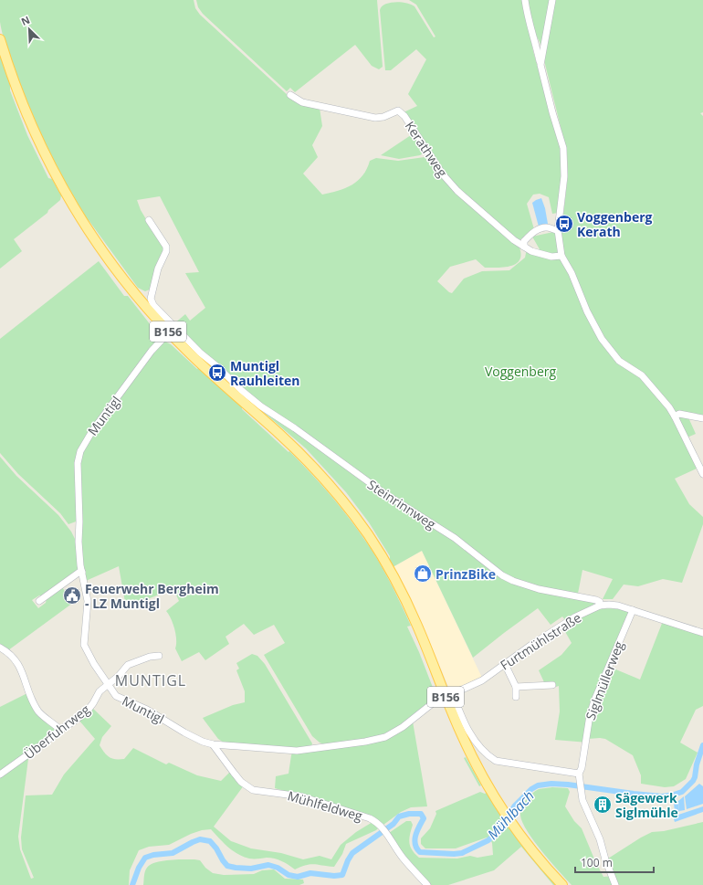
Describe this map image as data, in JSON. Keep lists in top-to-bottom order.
{
  "streets": {
    "main road": ["B156"],
    "street": [
      "Kerathweg",
      "Muntigl",
      "Steinrinnweg",
      "Furtmühlstraße",
      "Siglmüllerweg",
      "Überfuhrweg",
      "Mühlfeldweg"
    ]
  },
  "crossings": [
    ["B156", "Muntigl"],
    ["B156", "Furtmühlstraße"],
    ["Muntigl", "Furtmühlstraße"],
    ["Muntigl", "Überfuhrweg"],
    ["Muntigl", "Mühlfeldweg"],
    ["Steinrinnweg", "Furtmühlstraße"],
    ["Furtmühlstraße", "Siglmüllerweg"]
  ],
  "districts": ["MUNTIGL"],
  "water": ["Mühlbach"],
  "parks": ["Voggenberg"],
  "places": {
    "bus stop": ["Voggenberg Kerath", "Muntigl Rauhleiten"],
    "shop": ["PrinzBike"],
    "public building": ["Feuerwehr Bergheim - LZ Muntigl"],
    "building": ["Sägewerk Siglmühle"]
  },
  "scale_bar": "100 m",
  "north": "top left"
}
